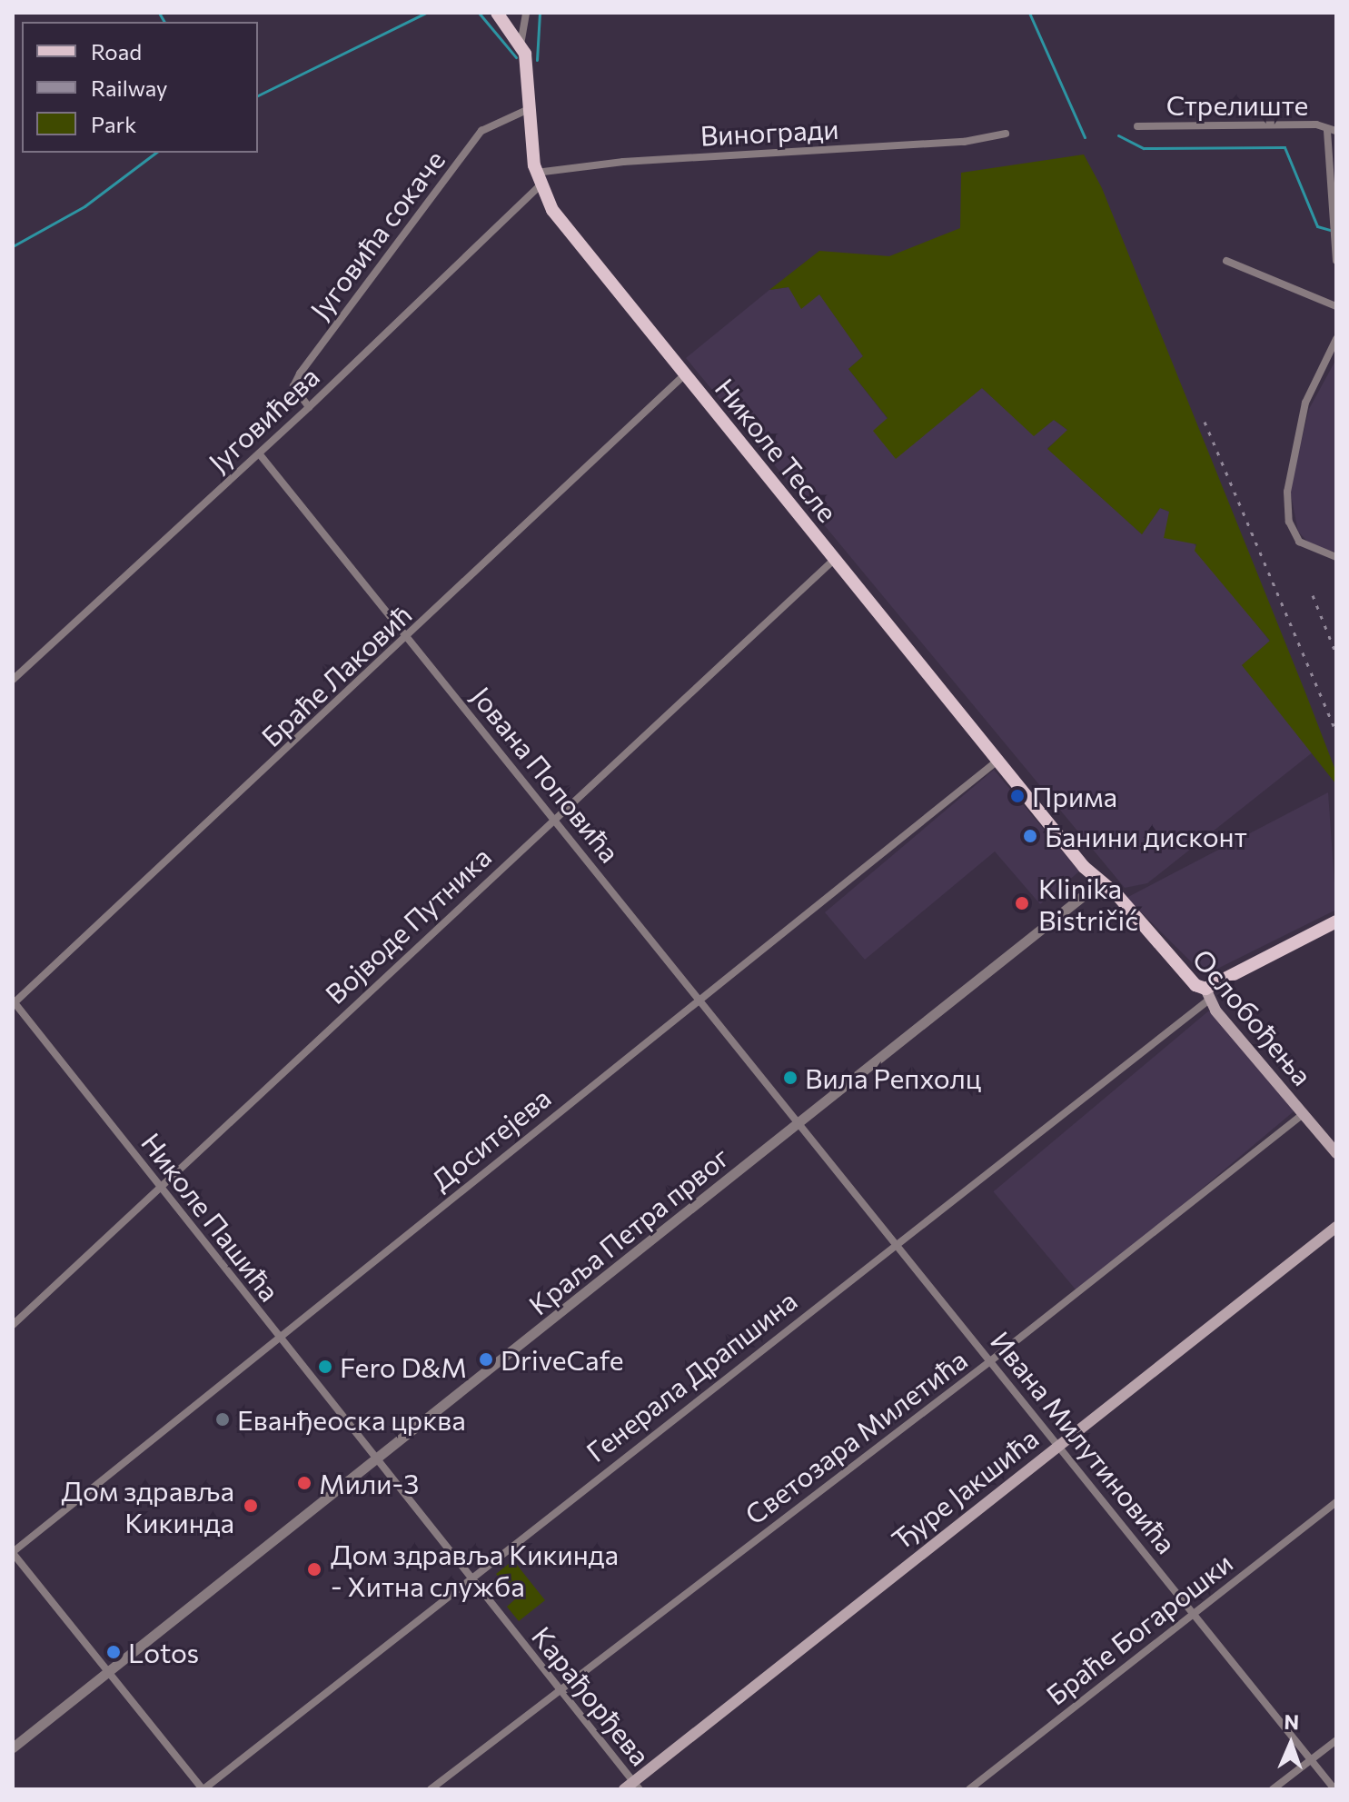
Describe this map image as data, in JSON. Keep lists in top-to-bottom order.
{
  "streets": {
    "main road": ["Николе Тесле", "Ослобођења", "Ђуре Јакшића"],
    "street": [
      "Стрелиште",
      "Виногради",
      "Југовића сокаче",
      "Југовићева",
      "Браће Лаковић",
      "Јована Поповића",
      "Војводе Путника",
      "Доситејева",
      "Николе Пашића",
      "Краља Петра првог",
      "Генерала Драпшина",
      "Светозара Милетића",
      "Ивана Милутиновића",
      "Браће Богарошки",
      "Карађорђева"
    ]
  },
  "crossings": [
    ["Виногради", "Југовићева"],
    ["Виногради", "Николе Тесле"],
    ["Југовића сокаче", "Југовићева"],
    ["Југовића сокаче", "Николе Тесле"],
    ["Југовићева", "Николе Тесле"],
    ["Југовићева", "Јована Поповића"],
    ["Николе Тесле", "Браће Лаковић"],
    ["Николе Тесле", "Војводе Путника"],
    ["Николе Тесле", "Ослобођења"],
    ["Николе Тесле", "Доситејева"],
    ["Николе Тесле", "Краља Петра првог"],
    ["Браће Лаковић", "Јована Поповића"],
    ["Браће Лаковић", "Николе Пашића"],
    ["Јована Поповића", "Војводе Путника"],
    ["Јована Поповића", "Доситејева"],
    ["Јована Поповића", "Краља Петра првог"],
    ["Јована Поповића", "Ивана Милутиновића"],
    ["Војводе Путника", "Николе Пашића"],
    ["Ослобођења", "Краља Петра првог"],
    ["Ослобођења", "Генерала Драпшина"],
    ["Ослобођења", "Светозара Милетића"],
    ["Доситејева", "Николе Пашића"],
    ["Николе Пашића", "Краља Петра првог"],
    ["Николе Пашића", "Карађорђева"],
    ["Краља Петра првог", "Ивана Милутиновића"],
    ["Краља Петра првог", "Карађорђева"],
    ["Генерала Драпшина", "Ивана Милутиновића"],
    ["Генерала Драпшина", "Карађорђева"],
    ["Светозара Милетића", "Ивана Милутиновића"],
    ["Светозара Милетића", "Карађорђева"],
    ["Ивана Милутиновића", "Ђуре Јакшића"],
    ["Ивана Милутиновића", "Браће Богарошки"],
    ["Ђуре Јакшића", "Карађорђева"]
  ],
  "places": [
    "Прима",
    "Банини дисконт",
    "Klinika Bistričić",
    "Вила Репхолц",
    "DriveCafe",
    "Fero D&M",
    "Еванђеоска црква",
    "Мили-3",
    "Дом здравља Кикинда",
    "Дом здравља Кикинда - Хитна служба",
    "Lotos"
  ],
  "legend": ["Road", "Railway", "Park"],
  "north": "top"
}
